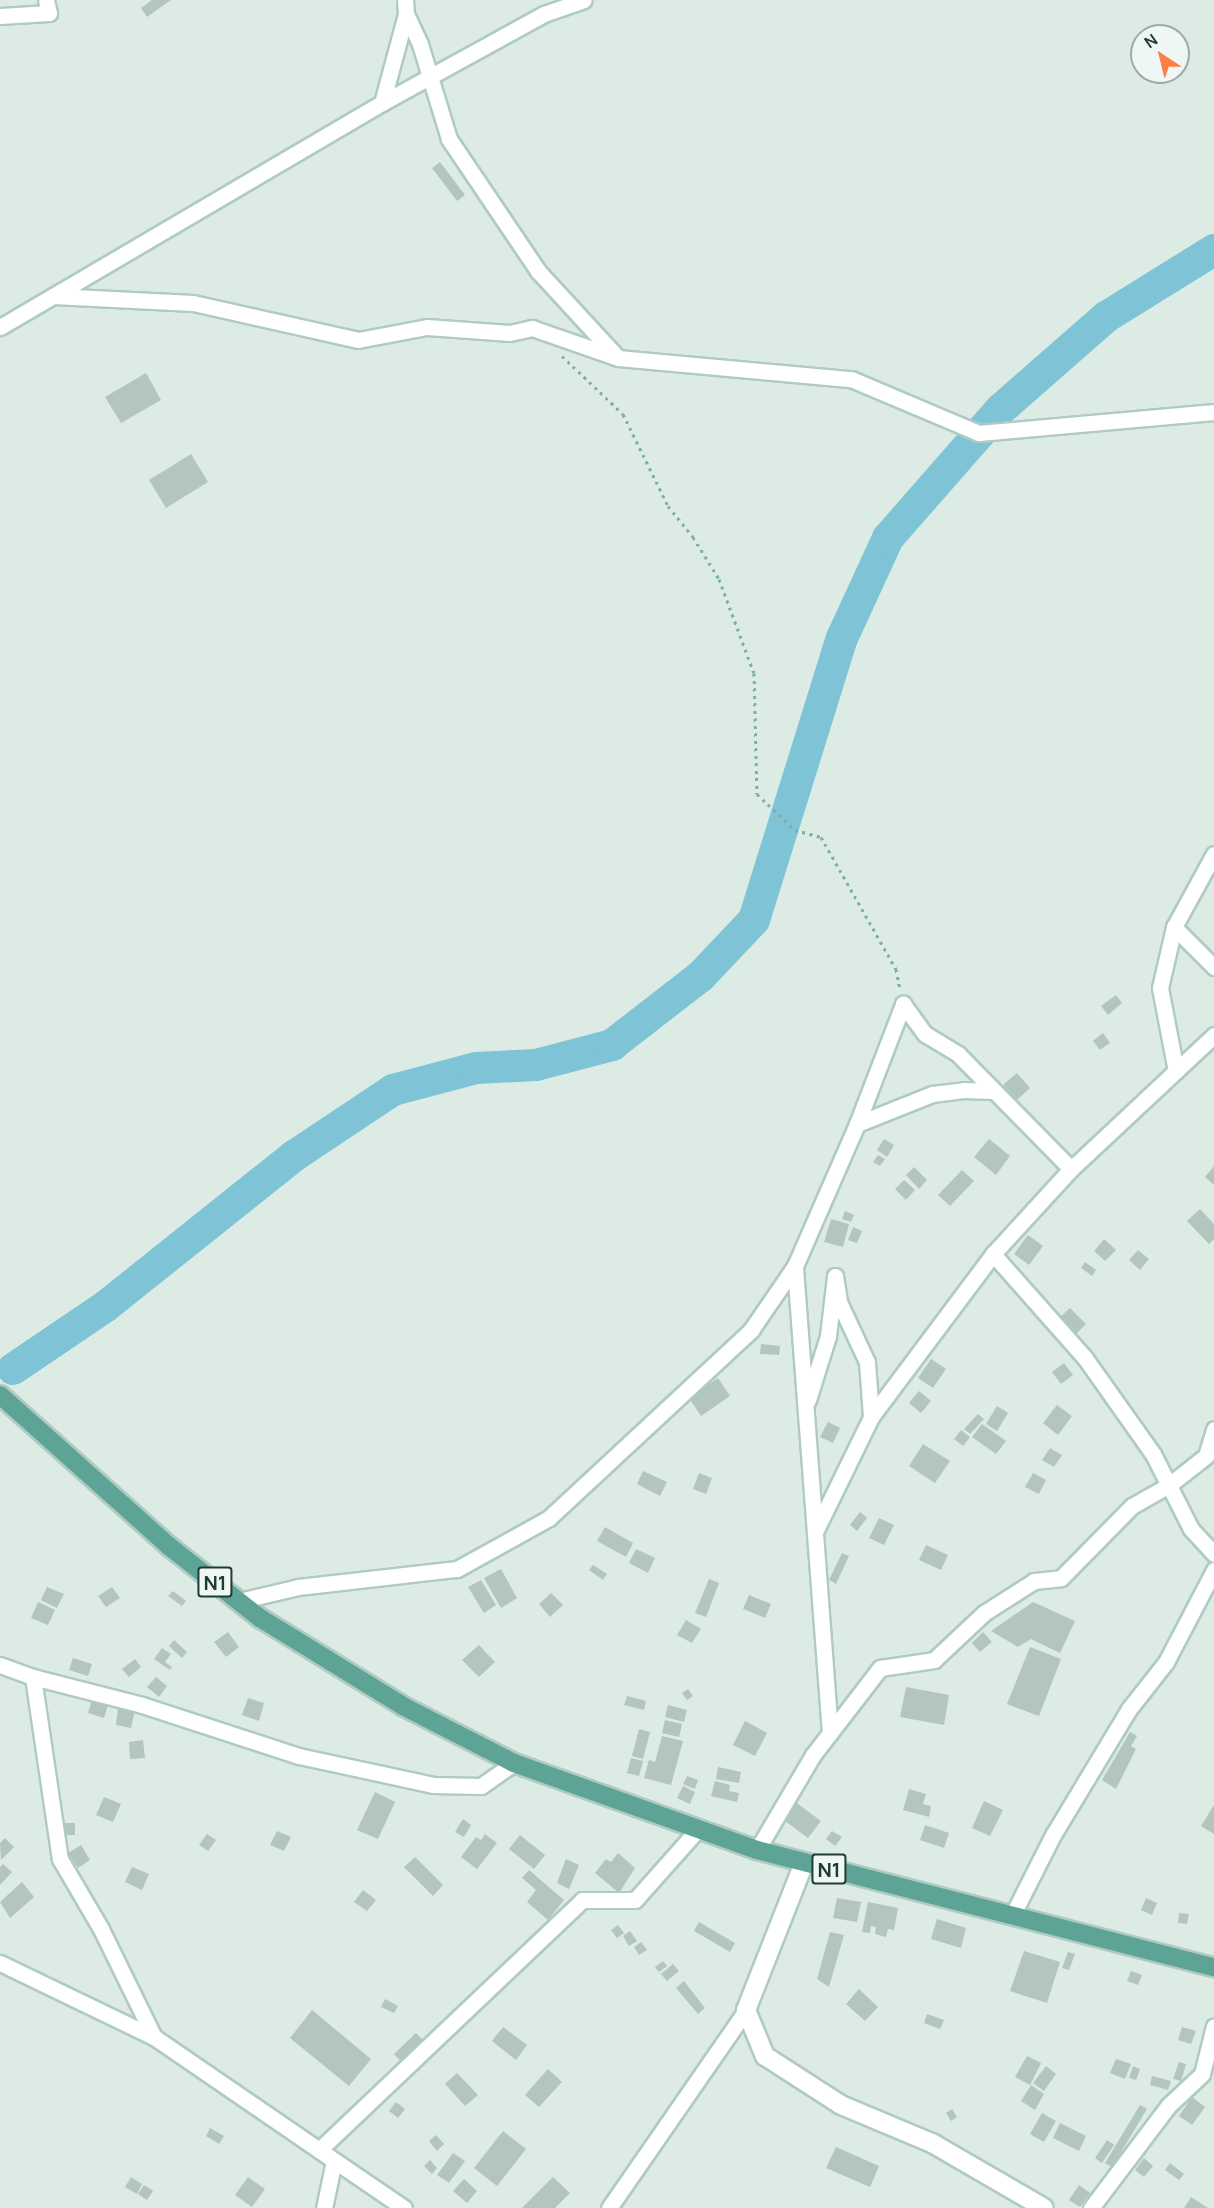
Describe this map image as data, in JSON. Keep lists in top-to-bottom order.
{
  "streets": {
    "main road": ["N1"]
  },
  "north": "top left"
}
